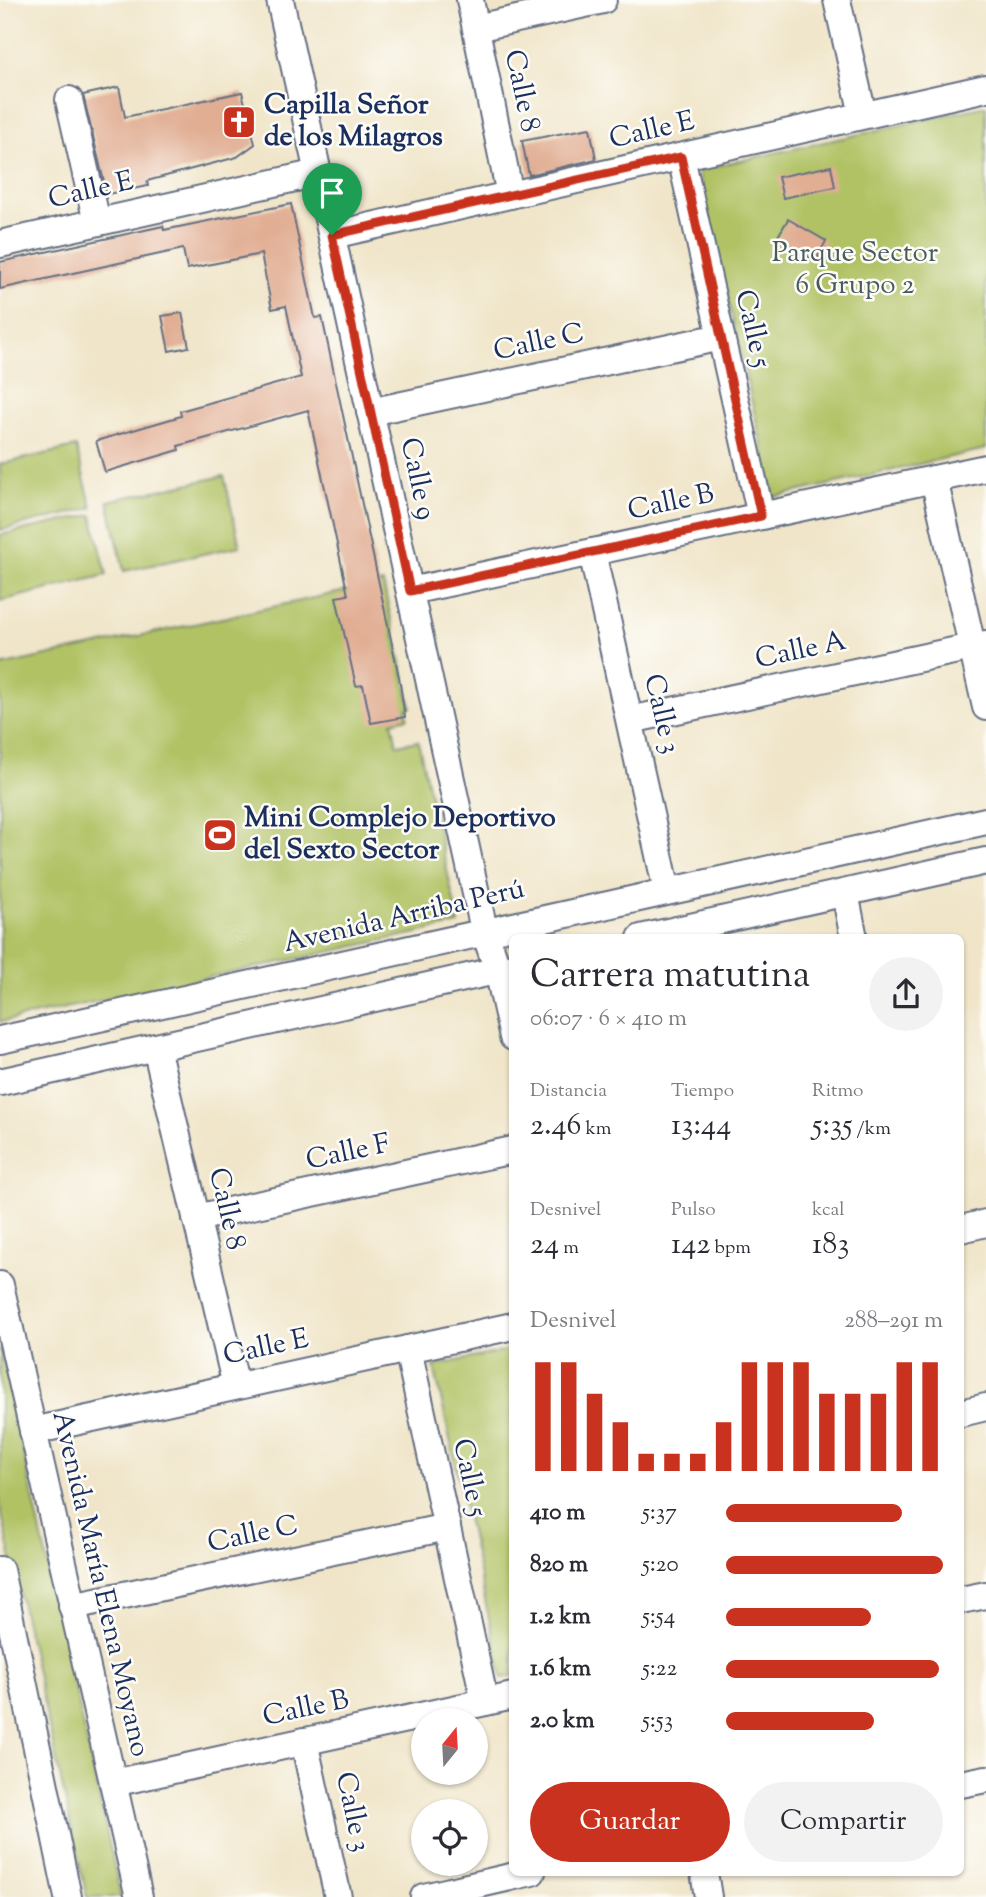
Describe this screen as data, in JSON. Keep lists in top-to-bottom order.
{
  "streets": {
    "street": [
      "Calle 8",
      "Calle E",
      "Calle 5",
      "Calle C",
      "Calle 9",
      "Calle B",
      "Calle A",
      "Calle 3",
      "Avenida Arriba Perú",
      "Calle F",
      "Avenida María Elena Moyano"
    ]
  },
  "crossings": [
    ["Calle 8", "Calle E"],
    ["Calle 8", "Calle F"],
    ["Calle E", "Calle 5"],
    ["Calle E", "Calle 9"],
    ["Calle E", "Avenida María Elena Moyano"],
    ["Calle 5", "Calle C"],
    ["Calle 5", "Calle B"],
    ["Calle C", "Calle 9"],
    ["Calle C", "Avenida María Elena Moyano"],
    ["Calle 9", "Calle B"],
    ["Calle 9", "Avenida Arriba Perú"],
    ["Calle B", "Calle 3"],
    ["Calle B", "Avenida María Elena Moyano"],
    ["Calle A", "Calle 3"],
    ["Calle 3", "Avenida Arriba Perú"]
  ],
  "parks": ["Parque Sector 6 Grupo 2"],
  "places": {
    "church": ["Capilla Señor de los Milagros"],
    "sports": ["Mini Complejo Deportivo del Sexto Sector"]
  },
  "north": "top",
  "page": {
    "heading": ["Carrera matutina", "06:07 · 6 × 410 m"],
    "stats": [
      ["Distancia", "2.46 km"],
      ["Tiempo", "13:44"],
      ["Ritmo", "5:35 /km"],
      ["Desnivel", "24 m"],
      ["Pulso", "142 bpm"],
      ["kcal", "183"]
    ],
    "chart": ["Desnivel", "288–291 m"],
    "list": [
      {
        "name": "410 m",
        "note": "5:37"
      },
      {
        "name": "820 m",
        "note": "5:20"
      },
      {
        "name": "1.2 km",
        "note": "5:54"
      },
      {
        "name": "1.6 km",
        "note": "5:22"
      },
      {
        "name": "2.0 km",
        "note": "5:53"
      }
    ],
    "buttons": ["Guardar", "Compartir"]
  }
}
